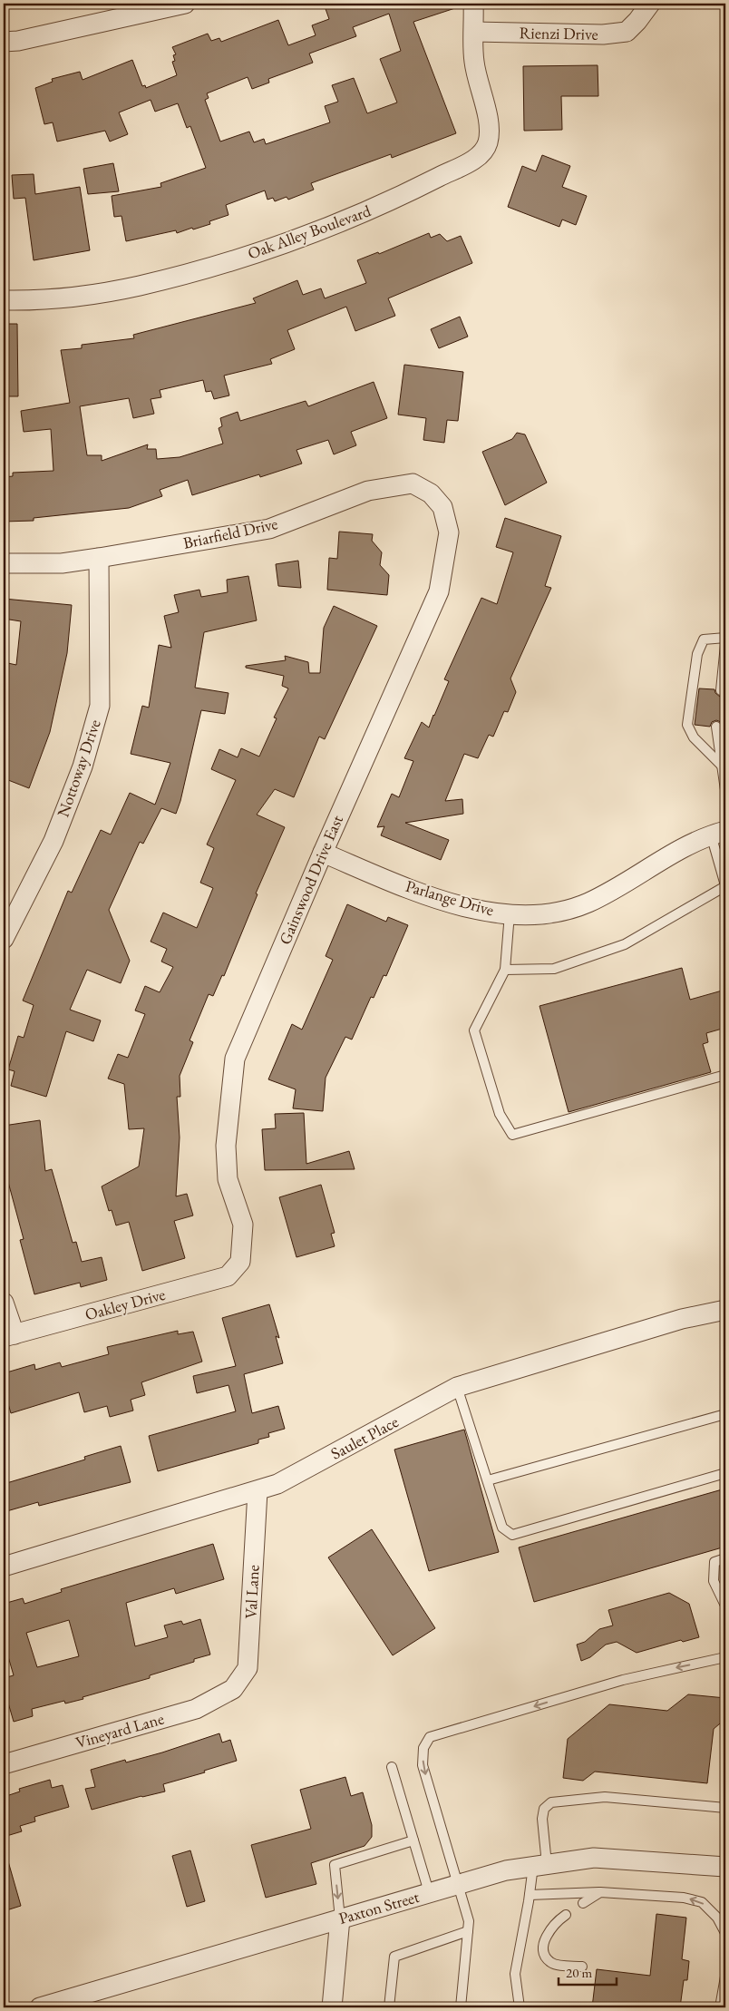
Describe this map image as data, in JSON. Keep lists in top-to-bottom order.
{
  "streets": {
    "street": [
      "Rienzi Drive",
      "Oak Alley Boulevard",
      "Briarfield Drive",
      "Nottoway Drive",
      "Gainswood Drive East",
      "Parlange Drive",
      "Oakley Drive",
      "Saulet Place",
      "Val Lane",
      "Vineyard Lane",
      "Paxton Street"
    ]
  },
  "crossings": [
    ["Rienzi Drive", "Oak Alley Boulevard"],
    ["Briarfield Drive", "Nottoway Drive"],
    ["Briarfield Drive", "Gainswood Drive East"],
    ["Gainswood Drive East", "Parlange Drive"],
    ["Gainswood Drive East", "Oakley Drive"],
    ["Saulet Place", "Val Lane"],
    ["Val Lane", "Vineyard Lane"]
  ],
  "scale_bar": "20 m"
}
